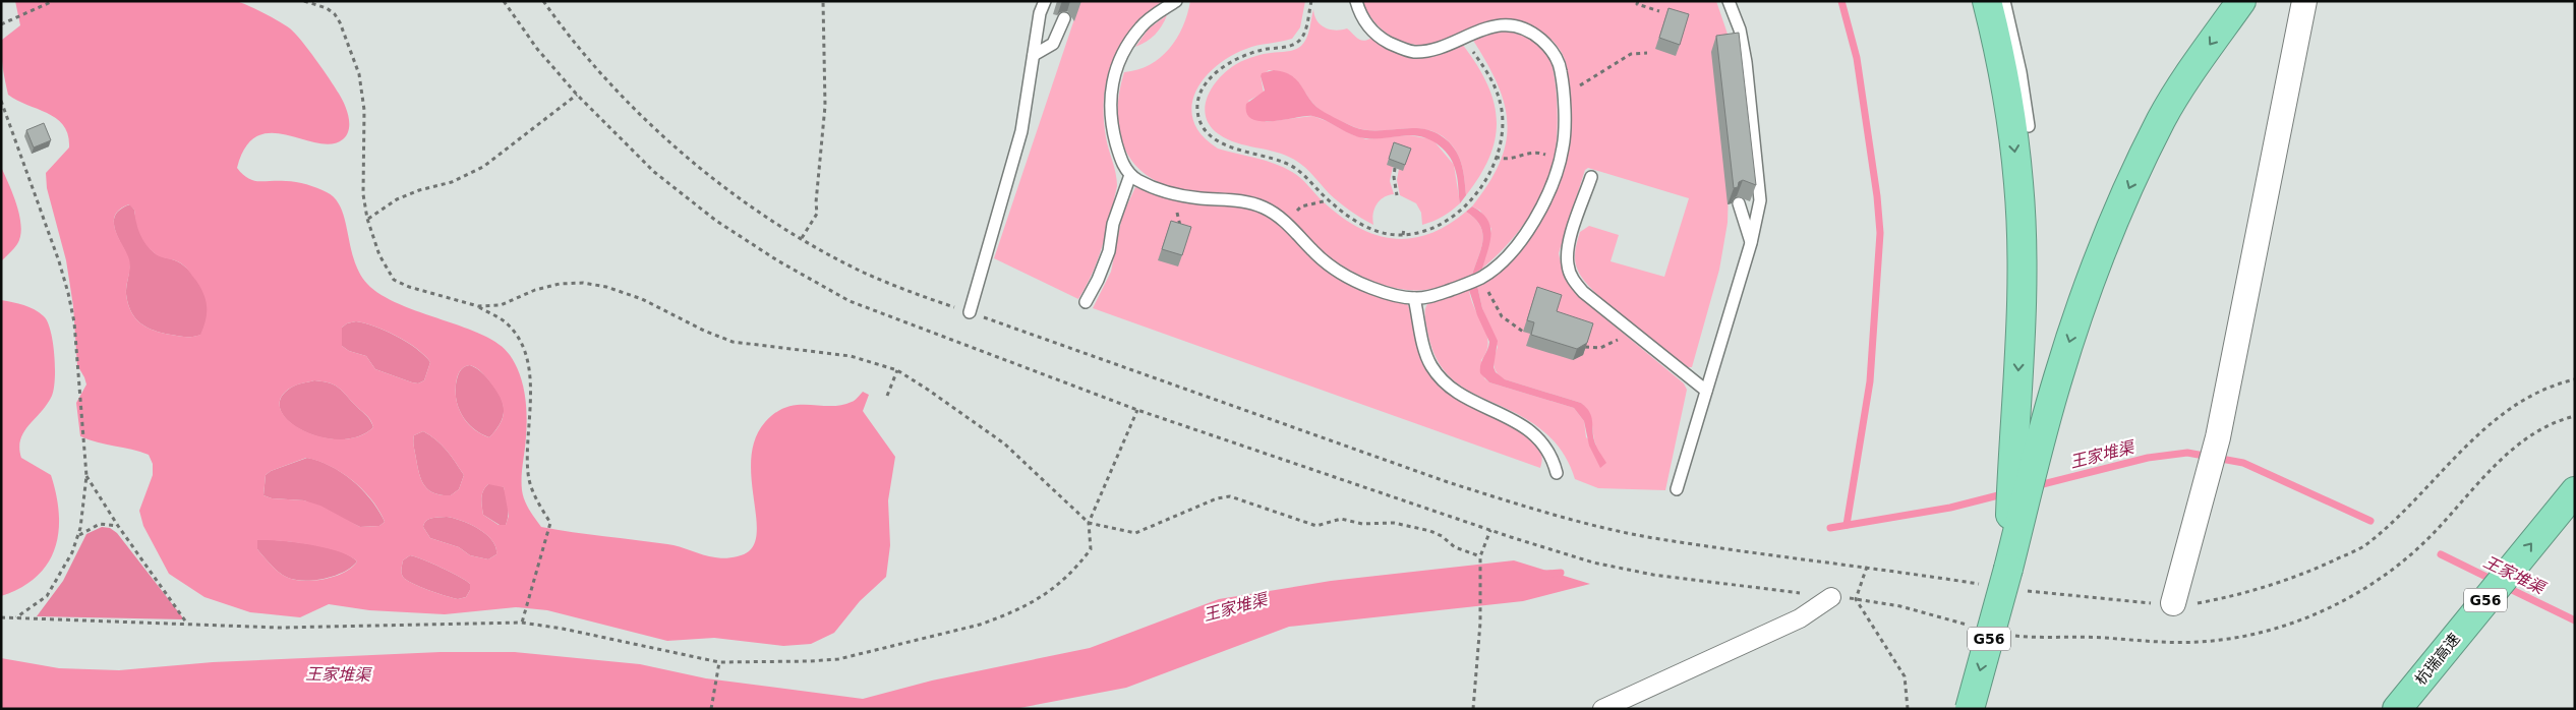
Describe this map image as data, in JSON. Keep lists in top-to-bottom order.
{
  "streets": {
    "highway": ["G56", "杭瑞高速"]
  },
  "one_way": ["杭瑞高速"],
  "water": ["王家堆渠"]
}
